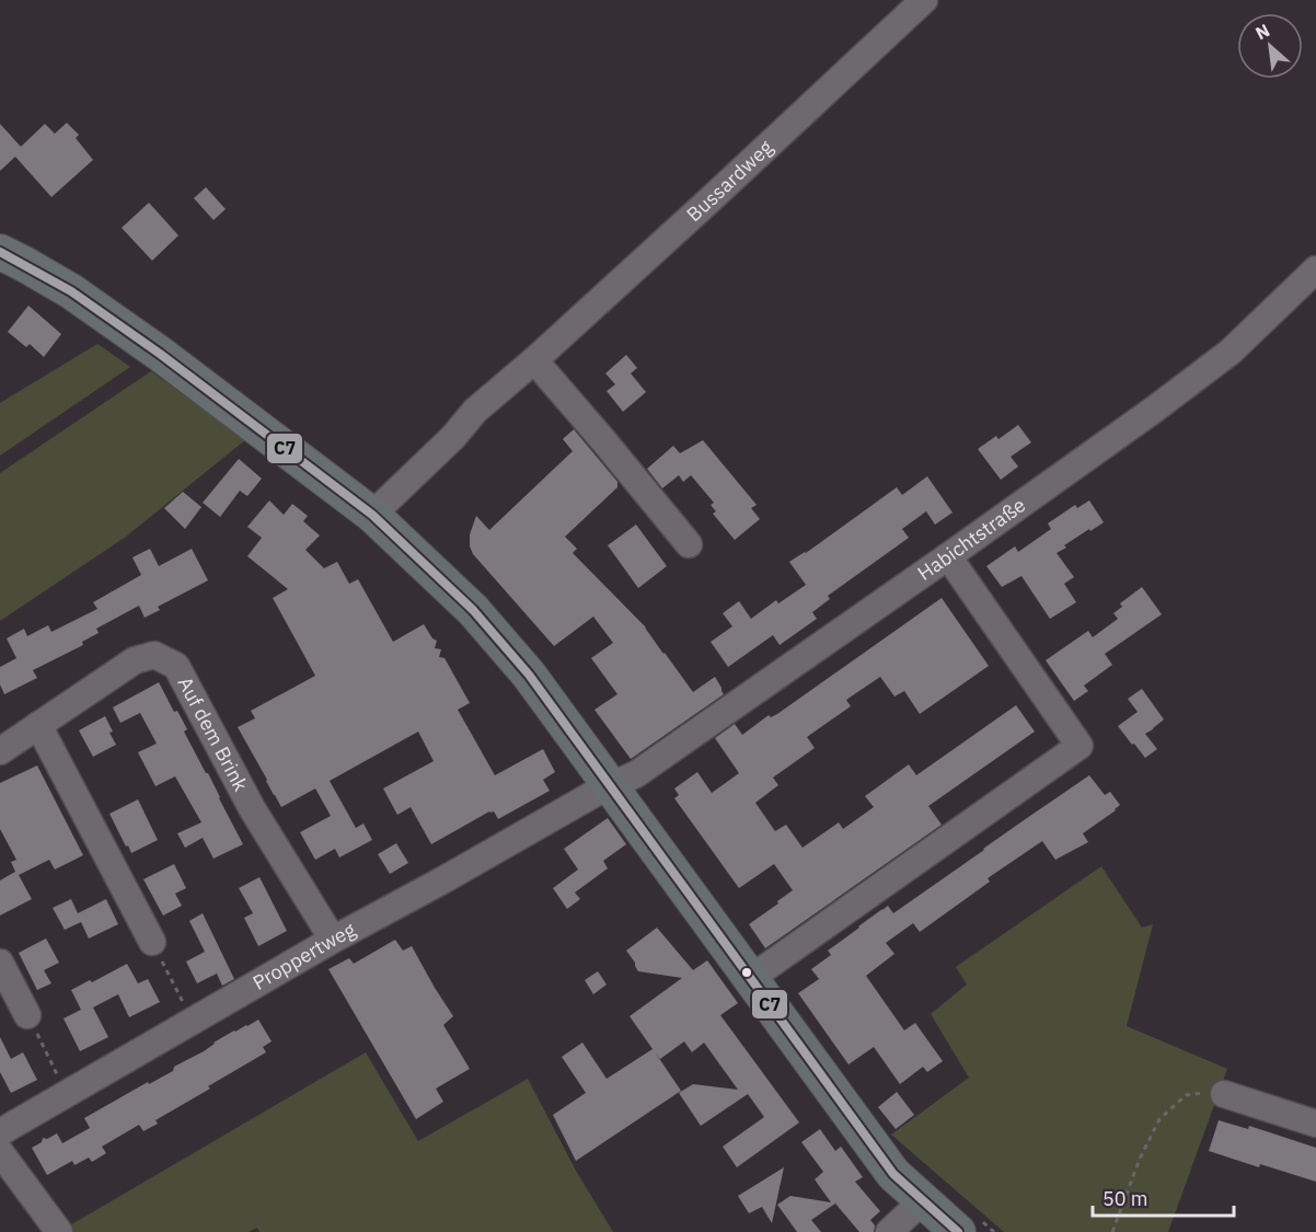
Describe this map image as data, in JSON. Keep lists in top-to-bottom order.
{
  "streets": {
    "street": [
      "Bussardweg",
      "Habichtstraße",
      "Auf dem Brink",
      "Proppertweg"
    ]
  },
  "crossings": [
    ["Habichtstraße", "Proppertweg"],
    ["Auf dem Brink", "Proppertweg"]
  ],
  "lines": ["transit line C7"],
  "scale_bar": "50 m",
  "north": "top left"
}
